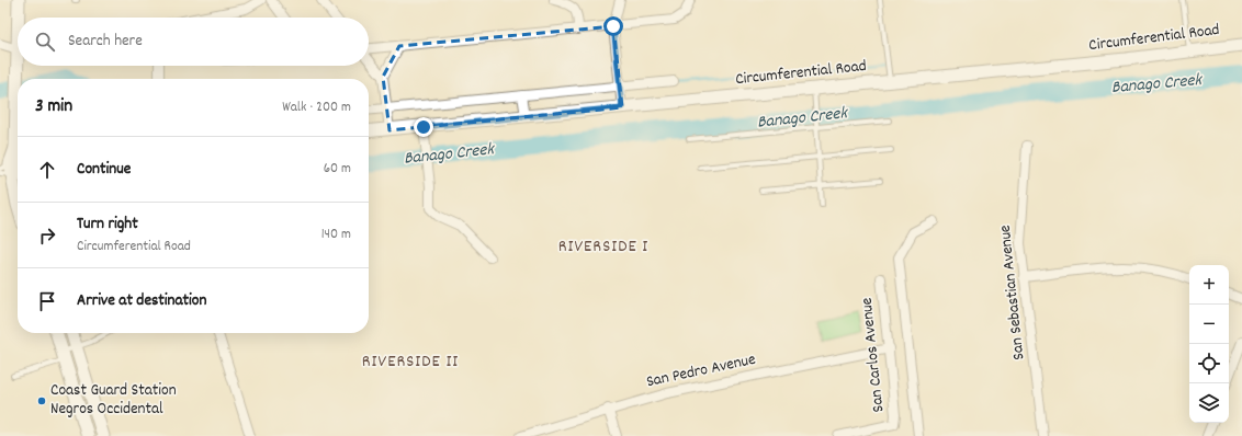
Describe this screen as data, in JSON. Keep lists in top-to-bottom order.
{
  "streets": {
    "main road": ["Circumferential Road"],
    "street": ["San Sebastian Avenue", "San Carlos Avenue", "San Pedro Avenue"]
  },
  "crossings": [
    ["San Carlos Avenue", "San Pedro Avenue"]
  ],
  "districts": ["RIVERSIDE I", "RIVERSIDE II"],
  "water": ["Banago Creek"],
  "places": ["Coast Guard Station Negros Occidental"],
  "page": {
    "search": "Search here",
    "heading": ["3 min", "Walk · 200 m"],
    "list": [
      ["Continue", "60 m"],
      ["Turn right", "Circumferential Road", "140 m"],
      "Arrive at destination"
    ],
    "map_buttons": ["+", "−"]
  }
}
